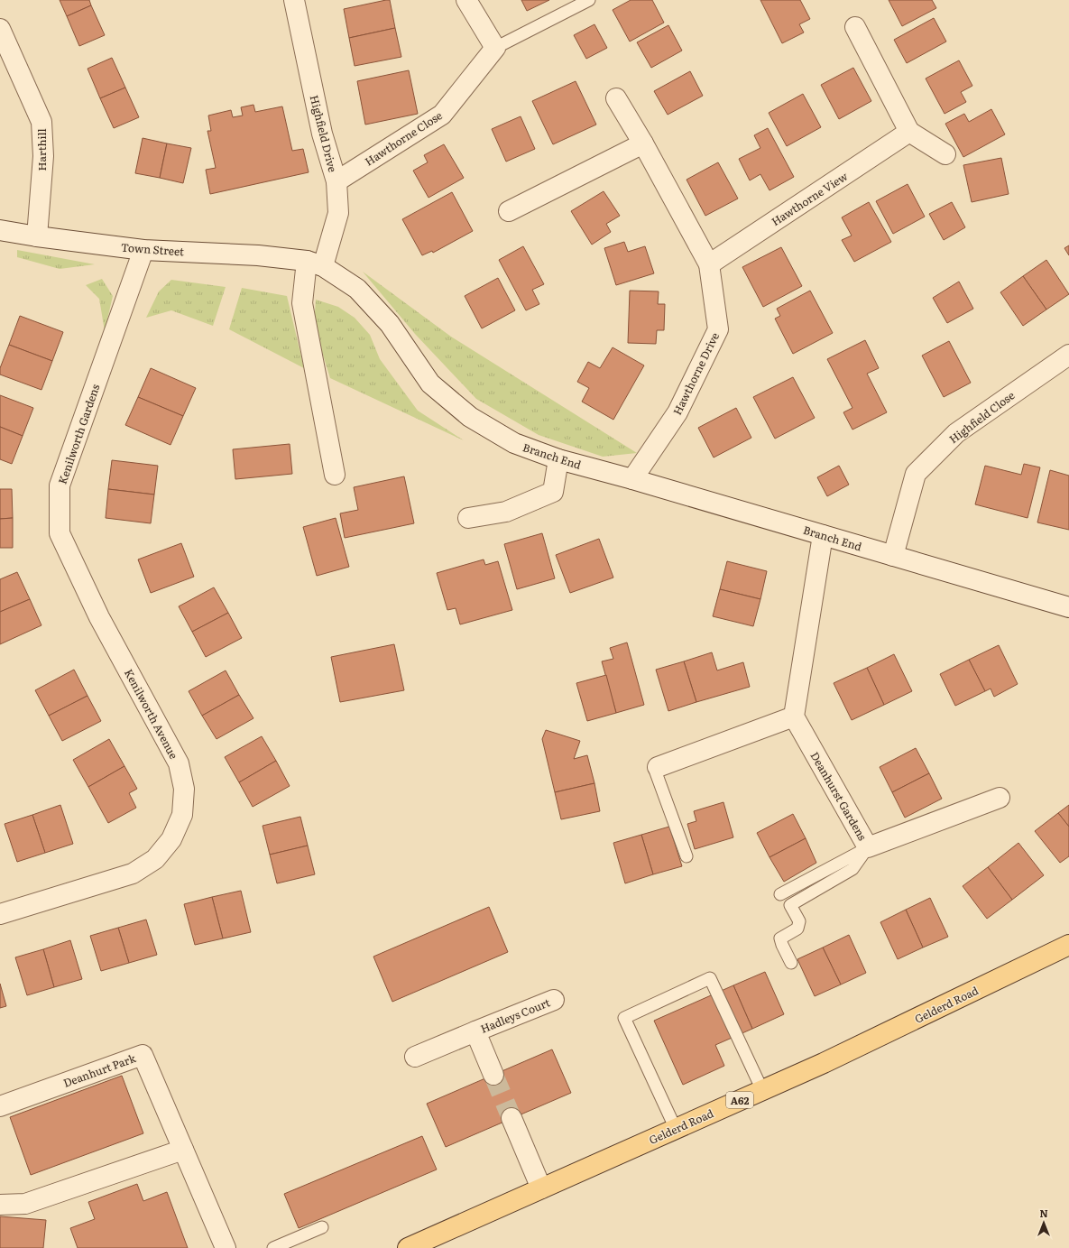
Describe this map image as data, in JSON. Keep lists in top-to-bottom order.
{
  "streets": {
    "main road": ["Gelderd Road", "A62"],
    "street": [
      "Highfield Drive",
      "Hawthorne Close",
      "Harthill",
      "Hawthorne View",
      "Town Street",
      "Hawthorne Drive",
      "Highfield Close",
      "Kenilworth Gardens",
      "Branch End",
      "Kenilworth Avenue",
      "Deanhurst Gardens",
      "Hadleys Court",
      "Deanhurt Park"
    ]
  },
  "crossings": [
    ["Highfield Drive", "Hawthorne Close"],
    ["Highfield Drive", "Town Street"],
    ["Highfield Drive", "Branch End"],
    ["Harthill", "Town Street"],
    ["Hawthorne View", "Hawthorne Drive"],
    ["Town Street", "Kenilworth Gardens"],
    ["Town Street", "Branch End"],
    ["Hawthorne Drive", "Branch End"],
    ["Highfield Close", "Branch End"],
    ["Kenilworth Gardens", "Kenilworth Avenue"]
  ],
  "north": "top"
}
